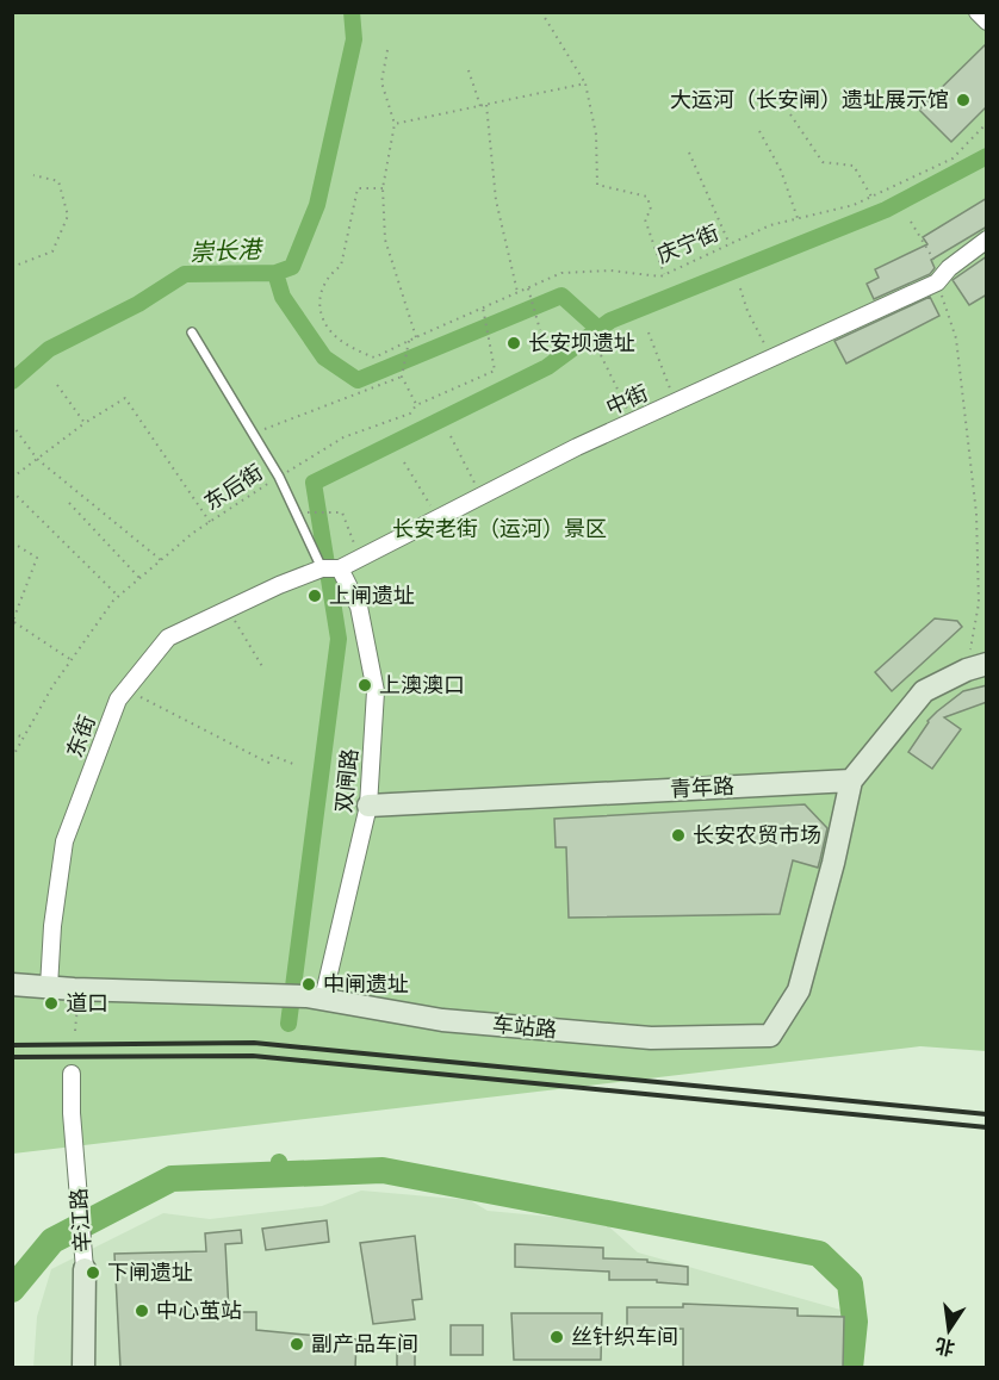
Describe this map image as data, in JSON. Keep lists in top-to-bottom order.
{
  "streets": {
    "street": [
      "中街",
      "东街",
      "双闸路",
      "青年路",
      "车站路",
      "辛江路"
    ],
    "path": ["庆宁街", "东后街"]
  },
  "crossings": [
    ["庆宁街", "东后街"],
    ["中街", "东街"],
    ["中街", "双闸路"],
    ["东街", "车站路"],
    ["双闸路", "青年路"],
    ["双闸路", "车站路"],
    ["青年路", "车站路"]
  ],
  "water": ["崇长港"],
  "parks": ["长安老街（运河）景区"],
  "places": [
    "大运河（长安闸）遗址展示馆",
    "长安坝遗址",
    "上闸遗址",
    "上澳澳口",
    "长安农贸市场",
    "中闸遗址",
    "道口",
    "下闸遗址",
    "中心茧站",
    "丝针织车间",
    "副产品车间"
  ],
  "north": "bottom"
}
